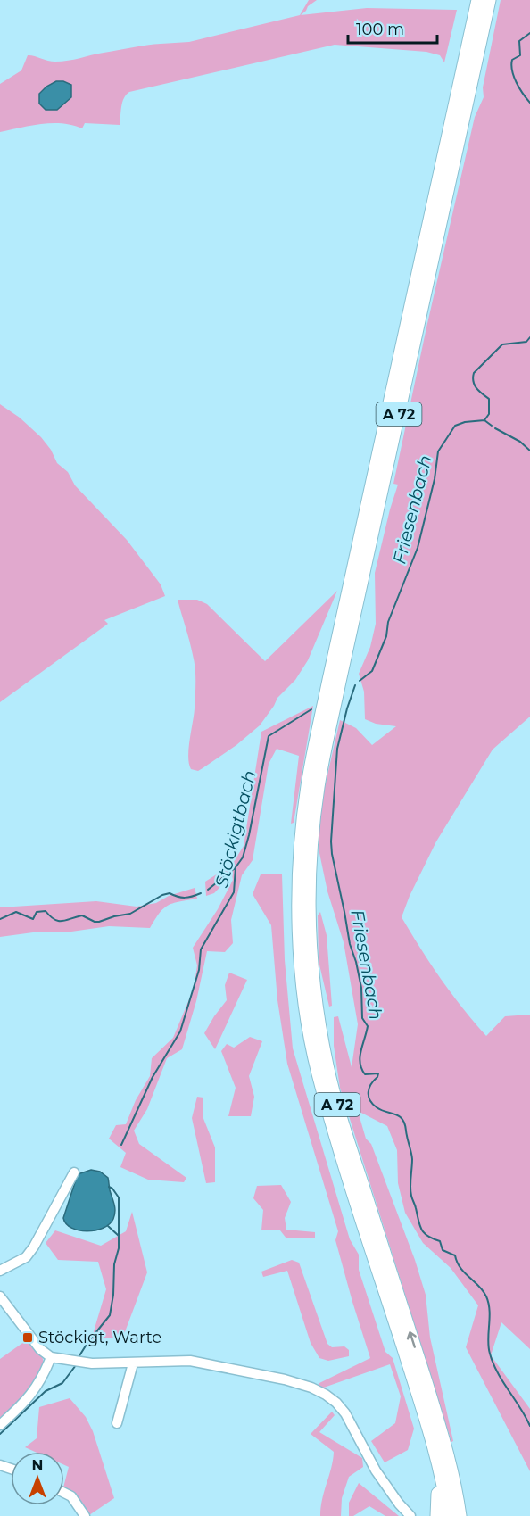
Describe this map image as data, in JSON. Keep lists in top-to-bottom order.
{
  "streets": {
    "highway": ["A 72"]
  },
  "water": ["Friesenbach", "Stöckigtbach"],
  "places": {
    "transit": ["Stöckigt, Warte"]
  },
  "scale_bar": "100 m",
  "north": "top"
}
